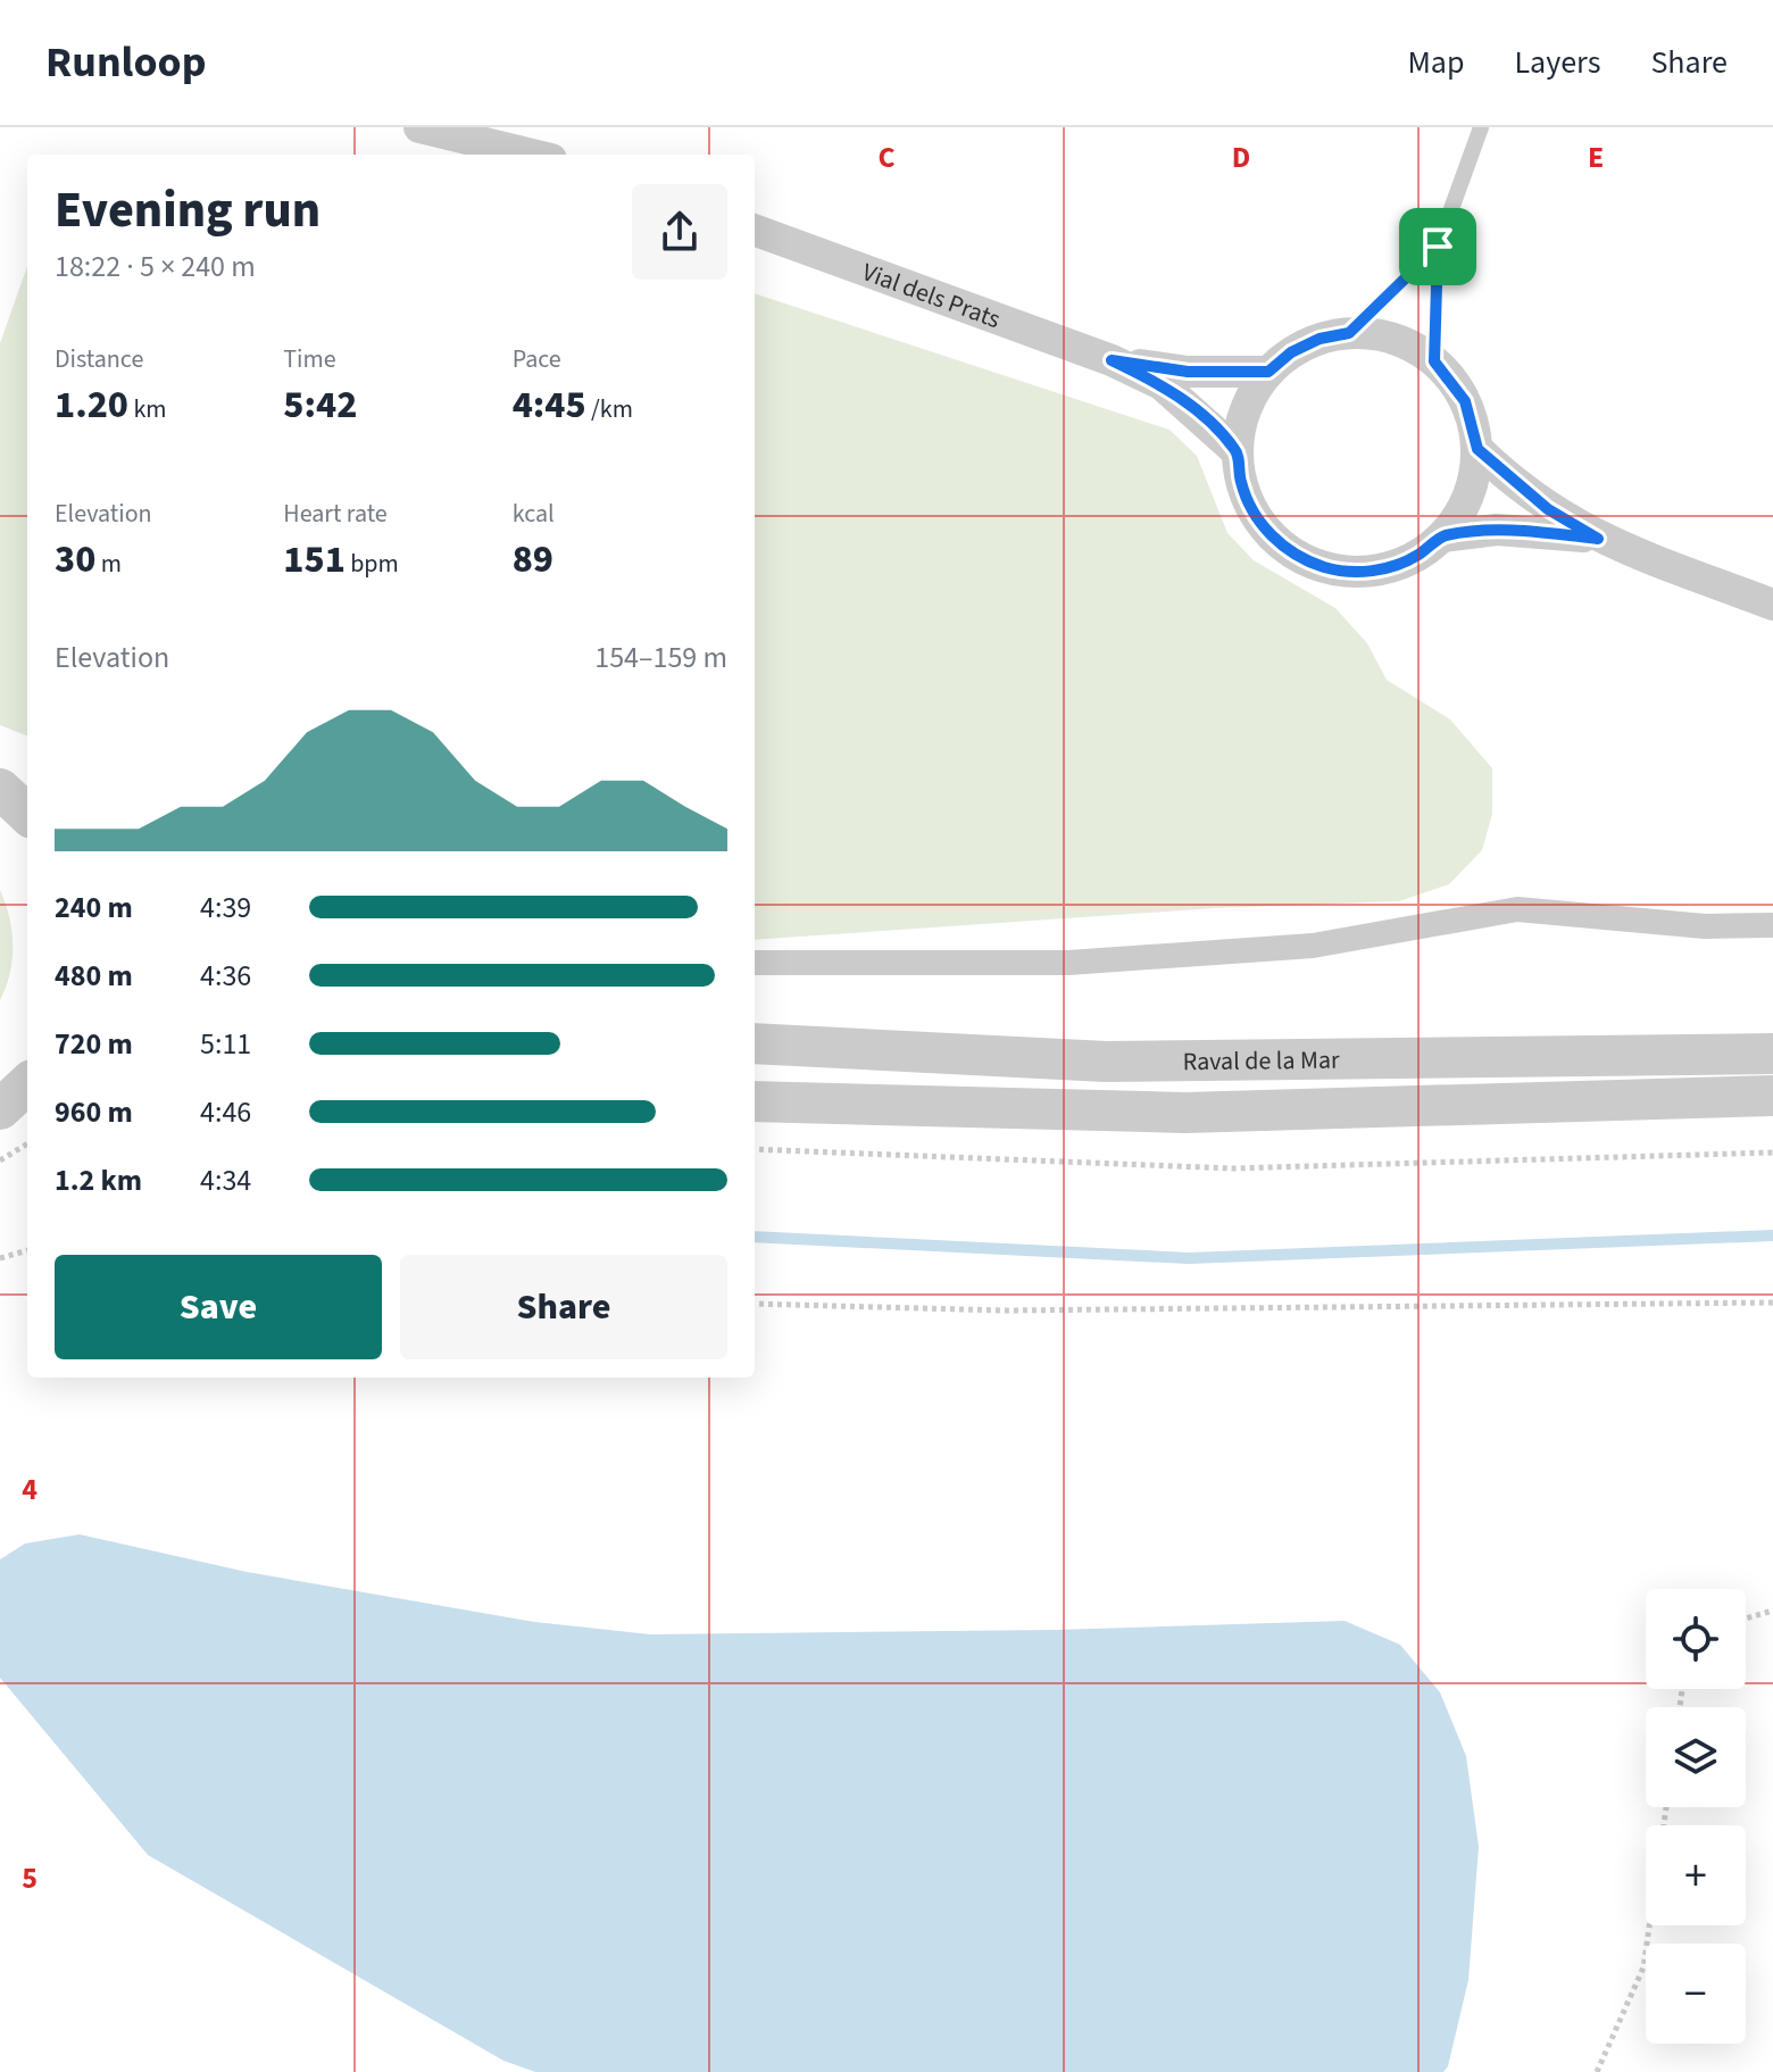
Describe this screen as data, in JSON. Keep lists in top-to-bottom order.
{
  "streets": {
    "street": ["Vial dels Prats", "Raval de la Mar"]
  },
  "page": {
    "header": "Runloop",
    "nav": ["Map", "Layers", "Share"],
    "heading": ["Evening run", "18:22 · 5 × 240 m"],
    "stats": [
      ["Distance", "1.20 km"],
      ["Time", "5:42"],
      ["Pace", "4:45 /km"],
      ["Elevation", "30 m"],
      ["Heart rate", "151 bpm"],
      ["kcal", "89"]
    ],
    "chart": ["Elevation", "154–159 m"],
    "list": [
      {
        "name": "240 m",
        "note": "4:39"
      },
      {
        "name": "480 m",
        "note": "4:36"
      },
      {
        "name": "720 m",
        "note": "5:11"
      },
      {
        "name": "960 m",
        "note": "4:46"
      },
      {
        "name": "1.2 km",
        "note": "4:34"
      }
    ],
    "buttons": ["Save", "Share"],
    "map_buttons": ["+", "−"]
  },
  "grid": {
    "columns": ["C", "D", "E"],
    "rows": ["4", "5"]
  }
}
